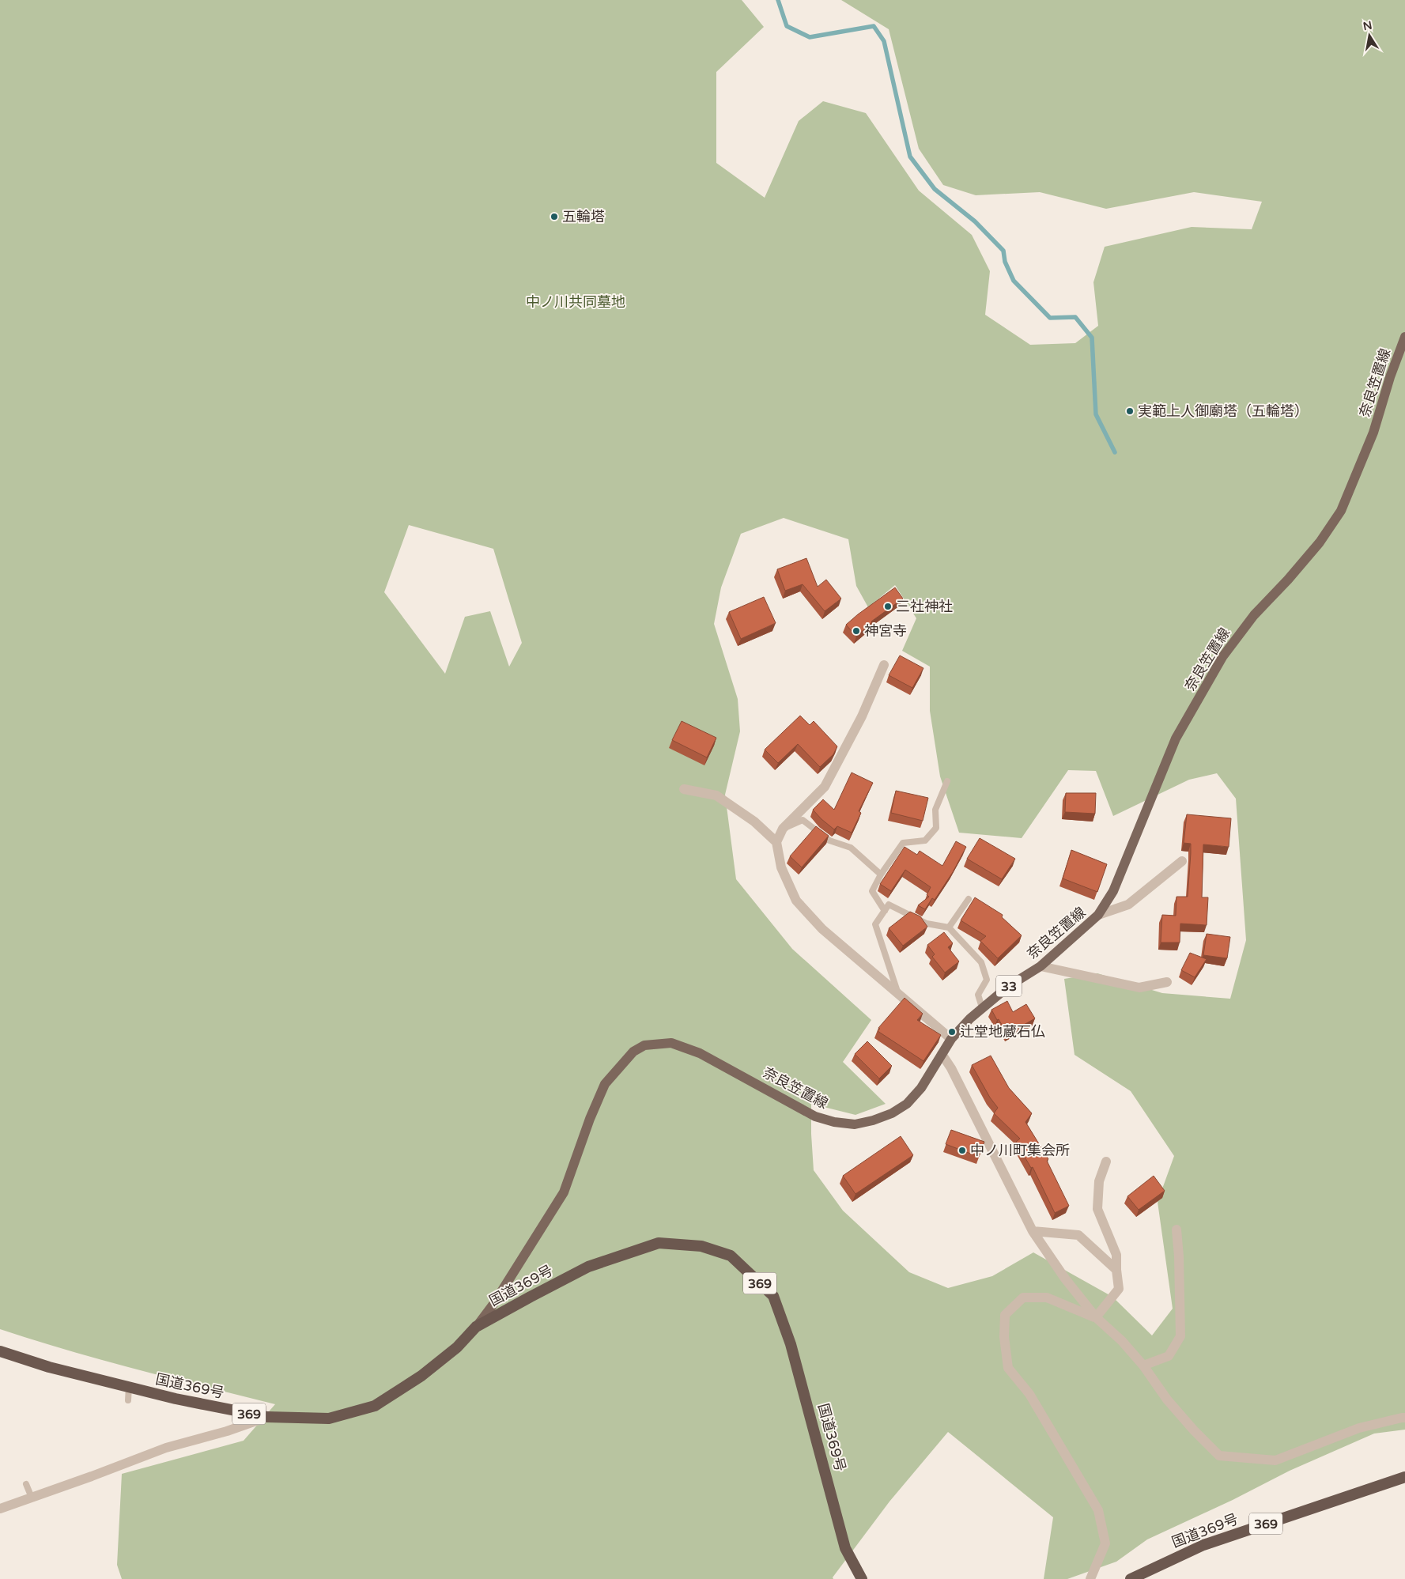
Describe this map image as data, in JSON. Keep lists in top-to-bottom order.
{
  "streets": {
    "highway": ["369", "国道369号"],
    "main road": ["奈良笠置線", "33"]
  },
  "crossings": [
    ["奈良笠置線", "国道369号"]
  ],
  "parks": ["中ノ川共同墓地"],
  "places": [
    "五輪塔",
    "実範上人御廟塔（五輪塔）",
    "三社神社",
    "神宮寺",
    "辻堂地蔵石仏",
    "中ノ川町集会所"
  ],
  "north": "top"
}
